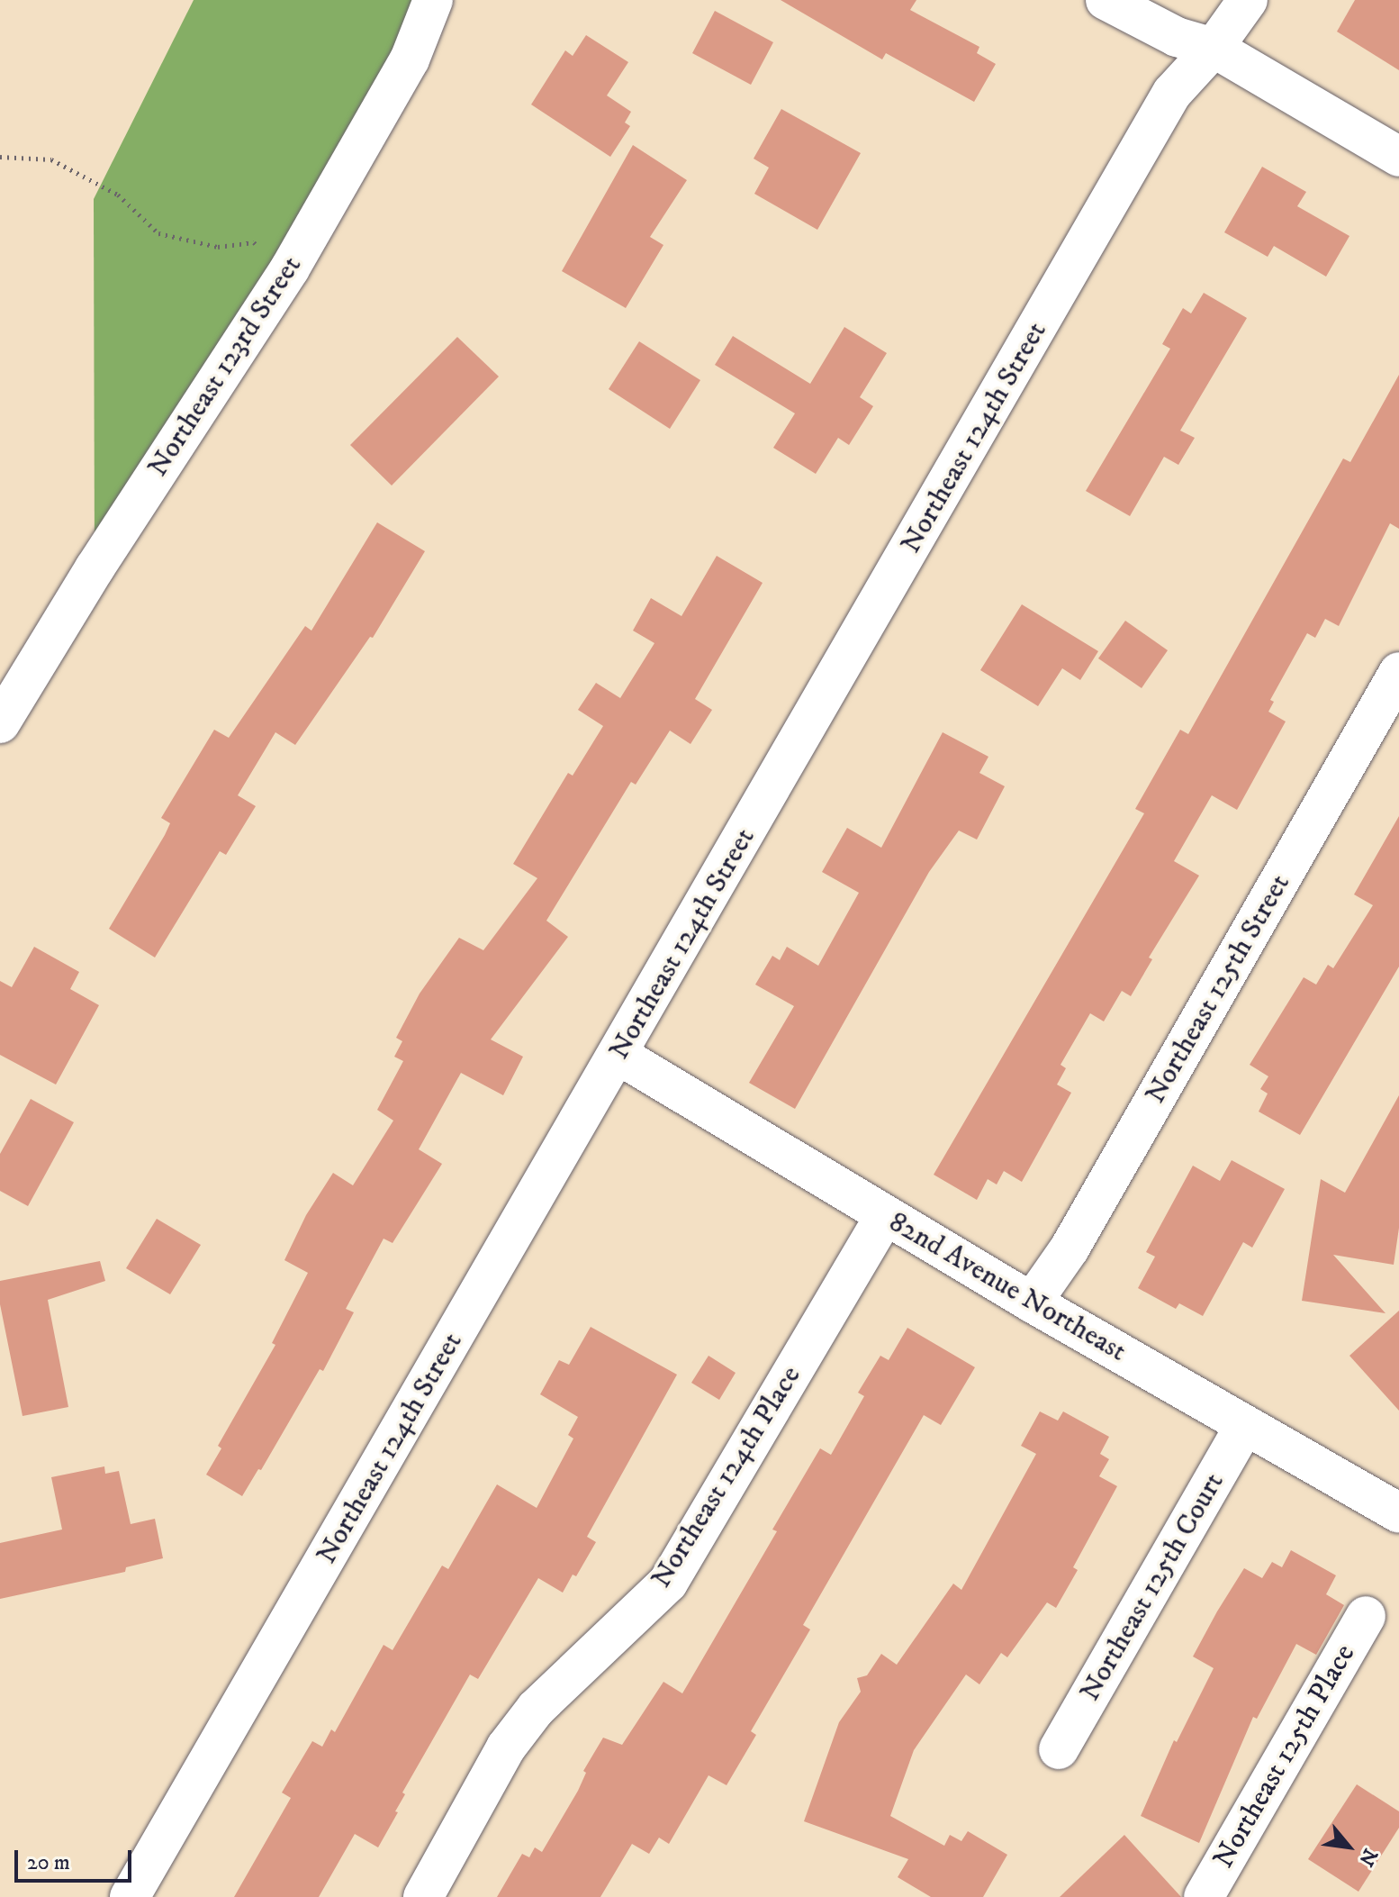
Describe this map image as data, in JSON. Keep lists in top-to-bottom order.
{
  "streets": {
    "street": [
      "Northeast 123rd Street",
      "Northeast 124th Street",
      "Northeast 125th Street",
      "82nd Avenue Northeast",
      "Northeast 124th Place",
      "Northeast 125th Court",
      "Northeast 125th Place"
    ]
  },
  "crossings": [
    ["Northeast 124th Street", "82nd Avenue Northeast"],
    ["Northeast 125th Street", "82nd Avenue Northeast"],
    ["82nd Avenue Northeast", "Northeast 124th Place"],
    ["82nd Avenue Northeast", "Northeast 125th Court"]
  ],
  "scale_bar": "20 m",
  "north": "bottom right"
}
